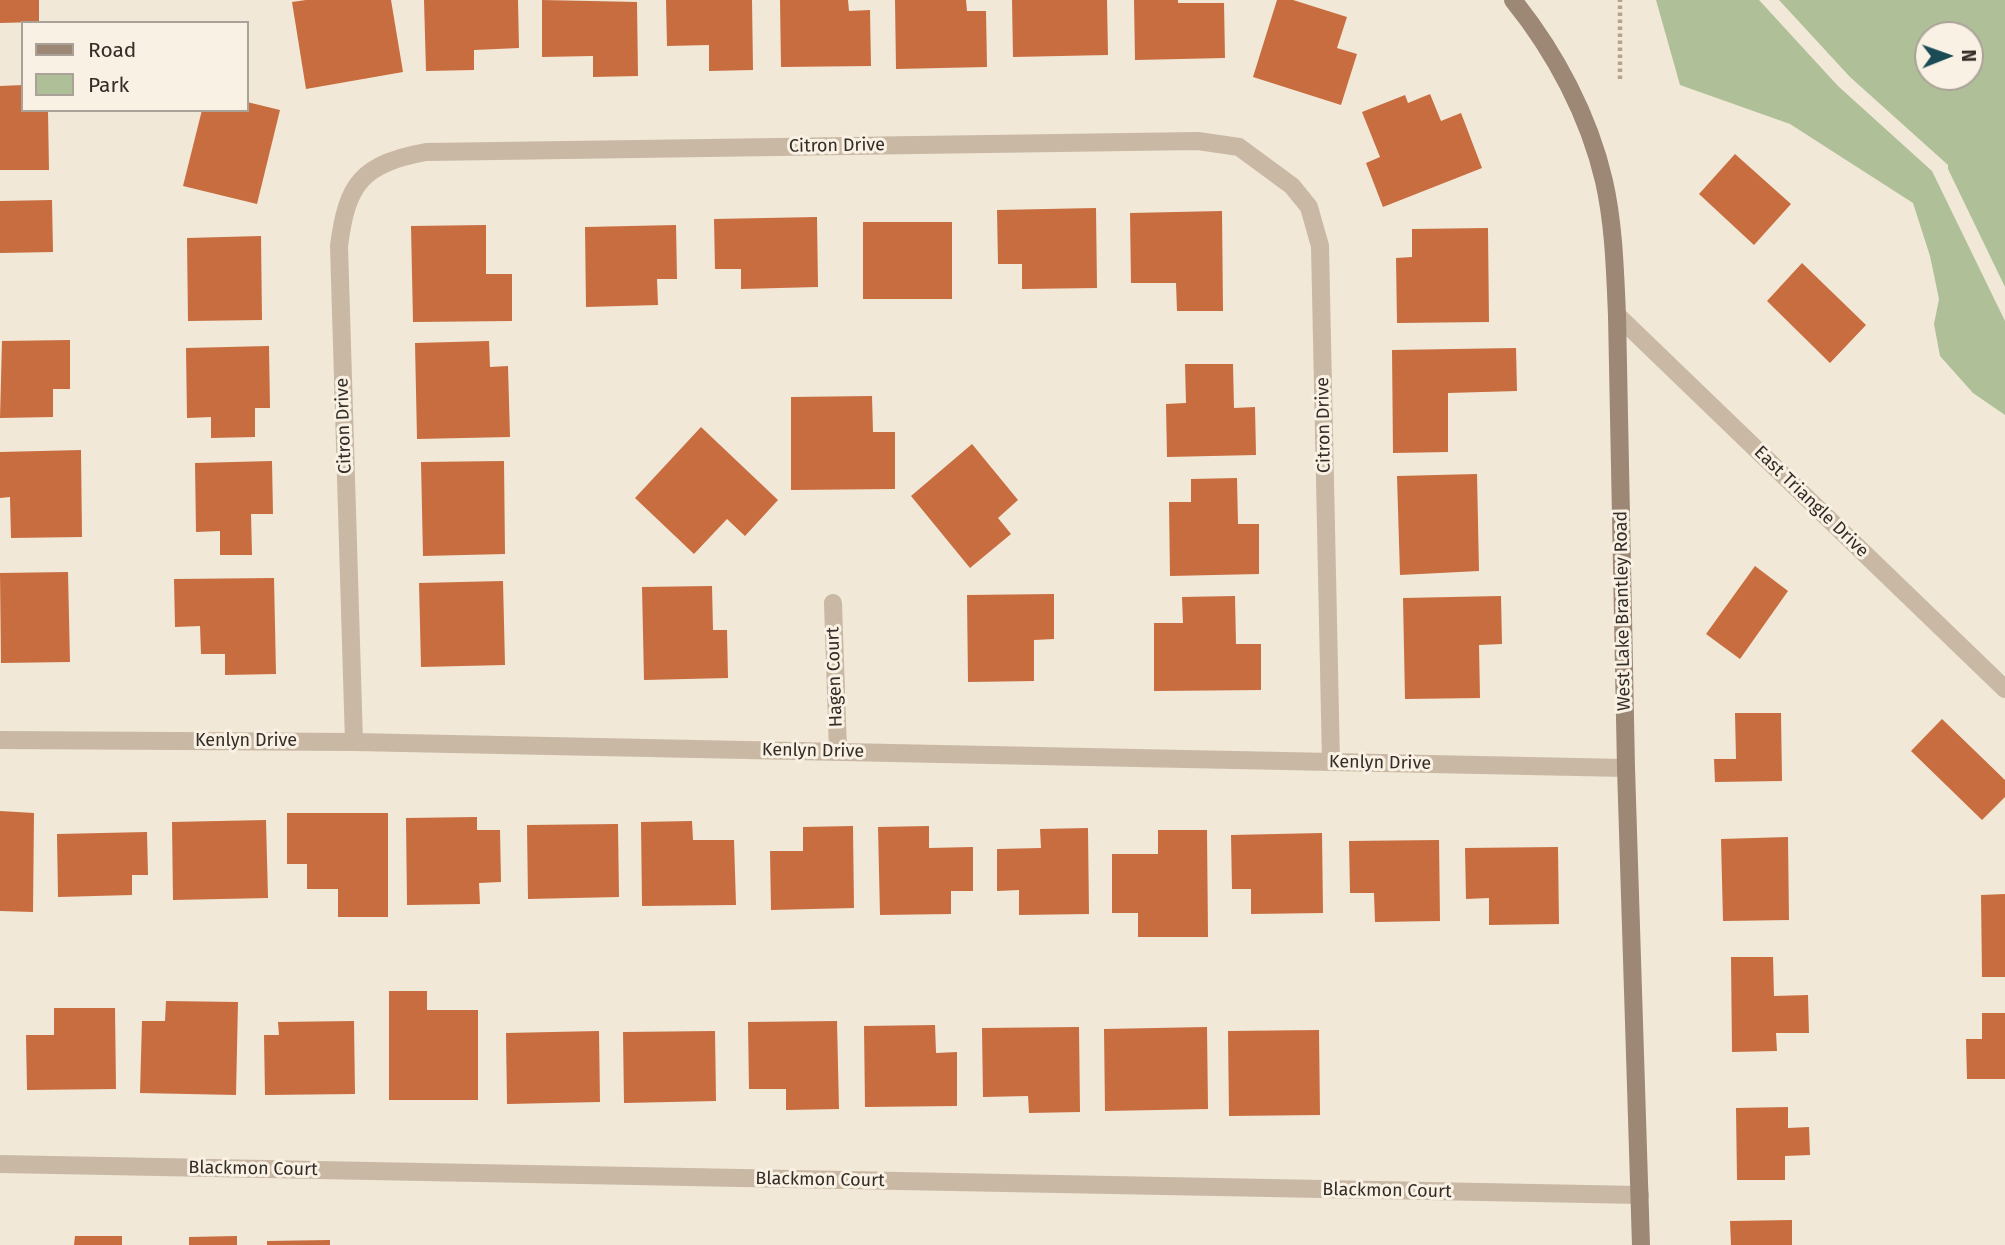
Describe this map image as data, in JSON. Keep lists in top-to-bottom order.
{
  "streets": {
    "street": [
      "Citron Drive",
      "East Triangle Drive",
      "West Lake Brantley Road",
      "Hagen Court",
      "Kenlyn Drive",
      "Blackmon Court"
    ]
  },
  "crossings": [
    ["Citron Drive", "Kenlyn Drive"],
    ["East Triangle Drive", "West Lake Brantley Road"],
    ["West Lake Brantley Road", "Kenlyn Drive"],
    ["West Lake Brantley Road", "Blackmon Court"],
    ["Hagen Court", "Kenlyn Drive"]
  ],
  "legend": ["Road", "Park"],
  "north": "right"
}
